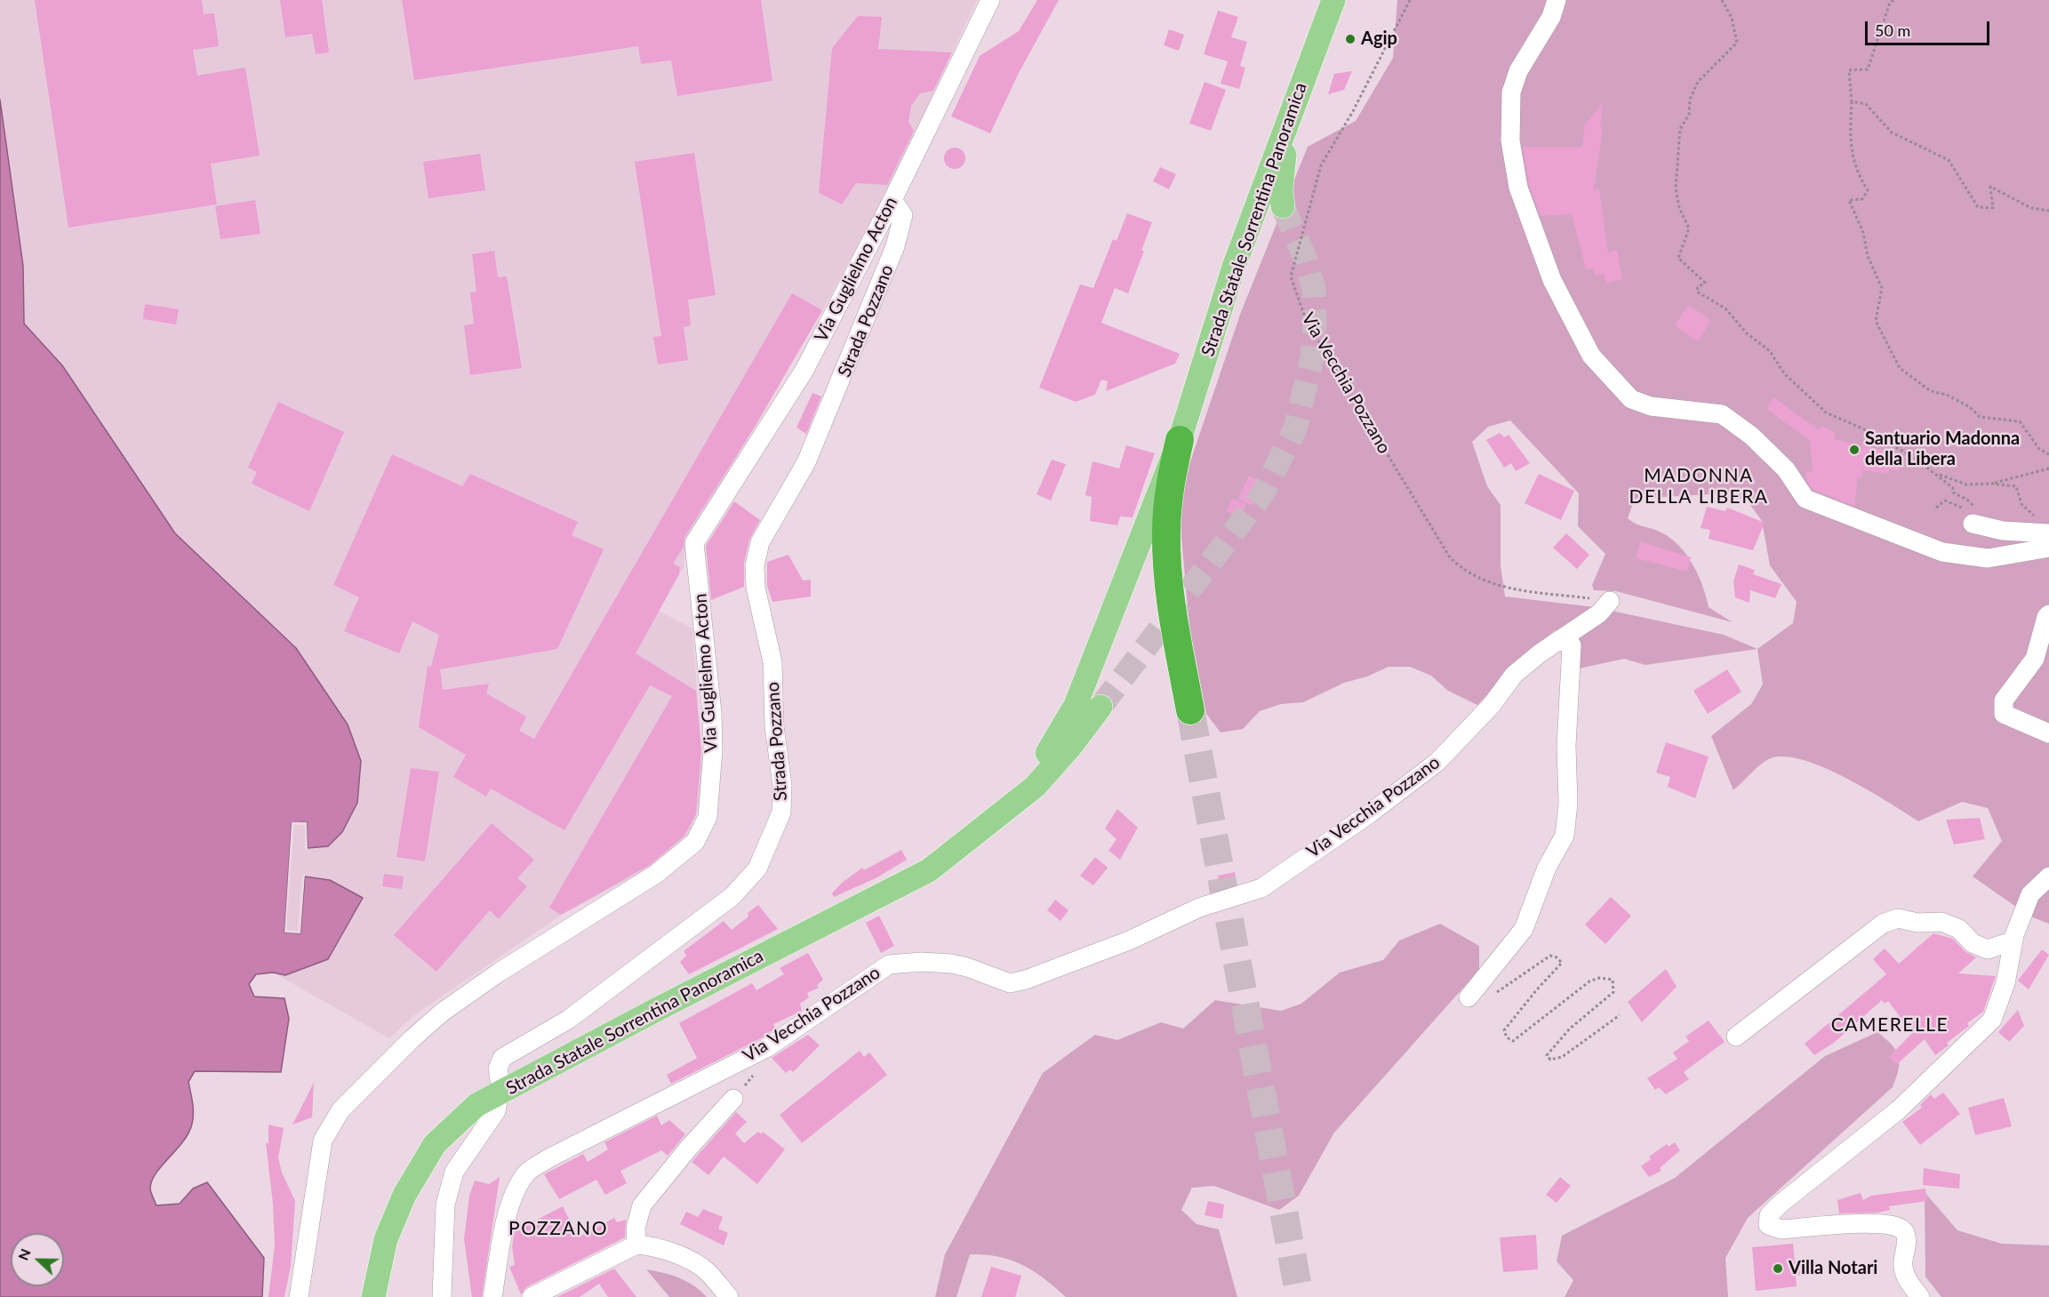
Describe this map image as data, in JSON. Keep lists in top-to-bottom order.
{
  "streets": {
    "main road": ["Strada Statale Sorrentina Panoramica"],
    "street": ["Via Guglielmo Acton", "Strada Pozzano", "Via Vecchia Pozzano"]
  },
  "crossings": [
    ["Strada Statale Sorrentina Panoramica", "Strada Pozzano"],
    ["Via Guglielmo Acton", "Strada Pozzano"]
  ],
  "districts": ["MADONNA DELLA LIBERA", "CAMERELLE", "POZZANO"],
  "places": ["Agip", "Santuario Madonna della Libera", "Villa Notari"],
  "scale_bar": "50 m",
  "north": "left"
}
